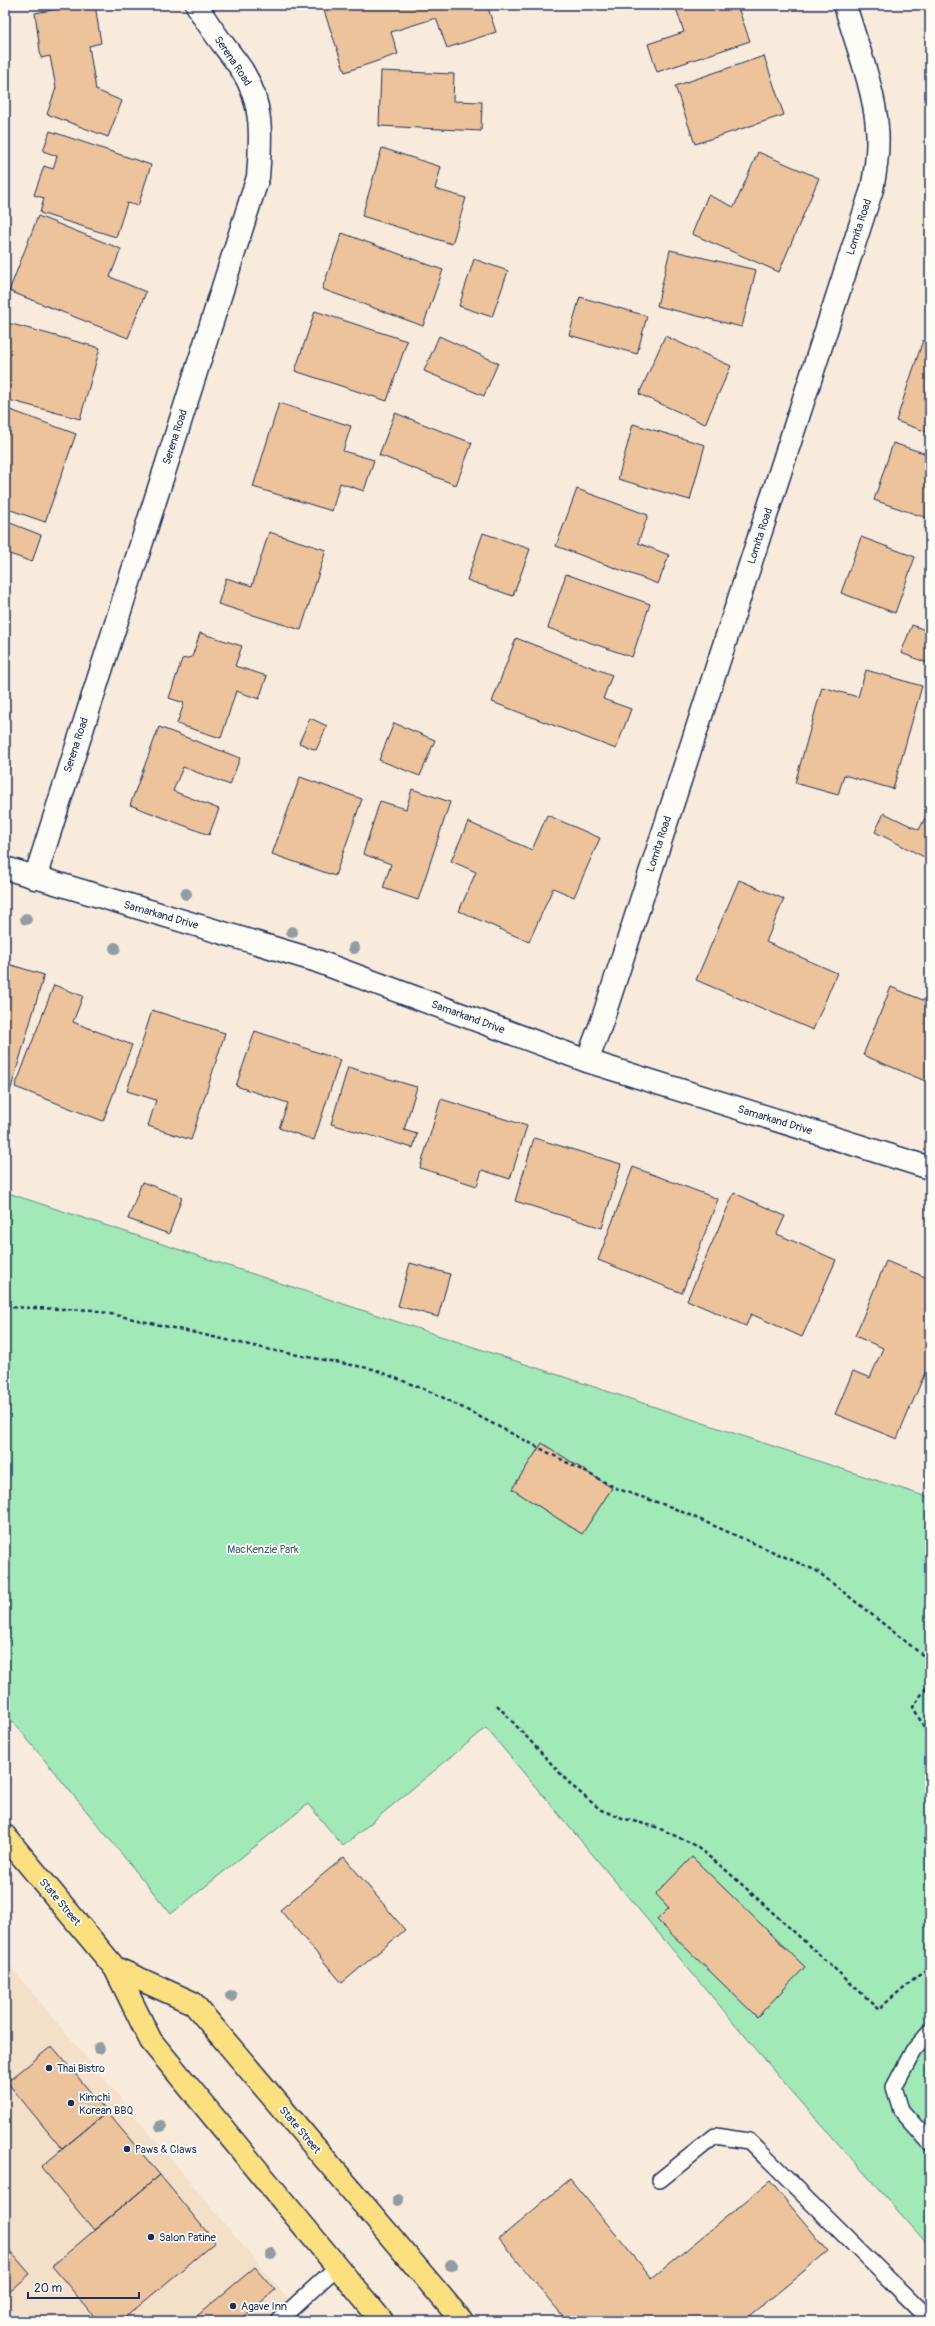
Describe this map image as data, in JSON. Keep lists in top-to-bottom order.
{
  "streets": {
    "main road": ["State Street"],
    "street": ["Serena Road", "Lomita Road", "Samarkand Drive"]
  },
  "crossings": [
    ["Serena Road", "Samarkand Drive"],
    ["Lomita Road", "Samarkand Drive"]
  ],
  "parks": ["MacKenzie Park"],
  "places": [
    "Thai Bistro",
    "Kimchi Korean BBQ",
    "Paws & Claws",
    "Salon Patine",
    "Agave Inn"
  ],
  "scale_bar": "20 m"
}
